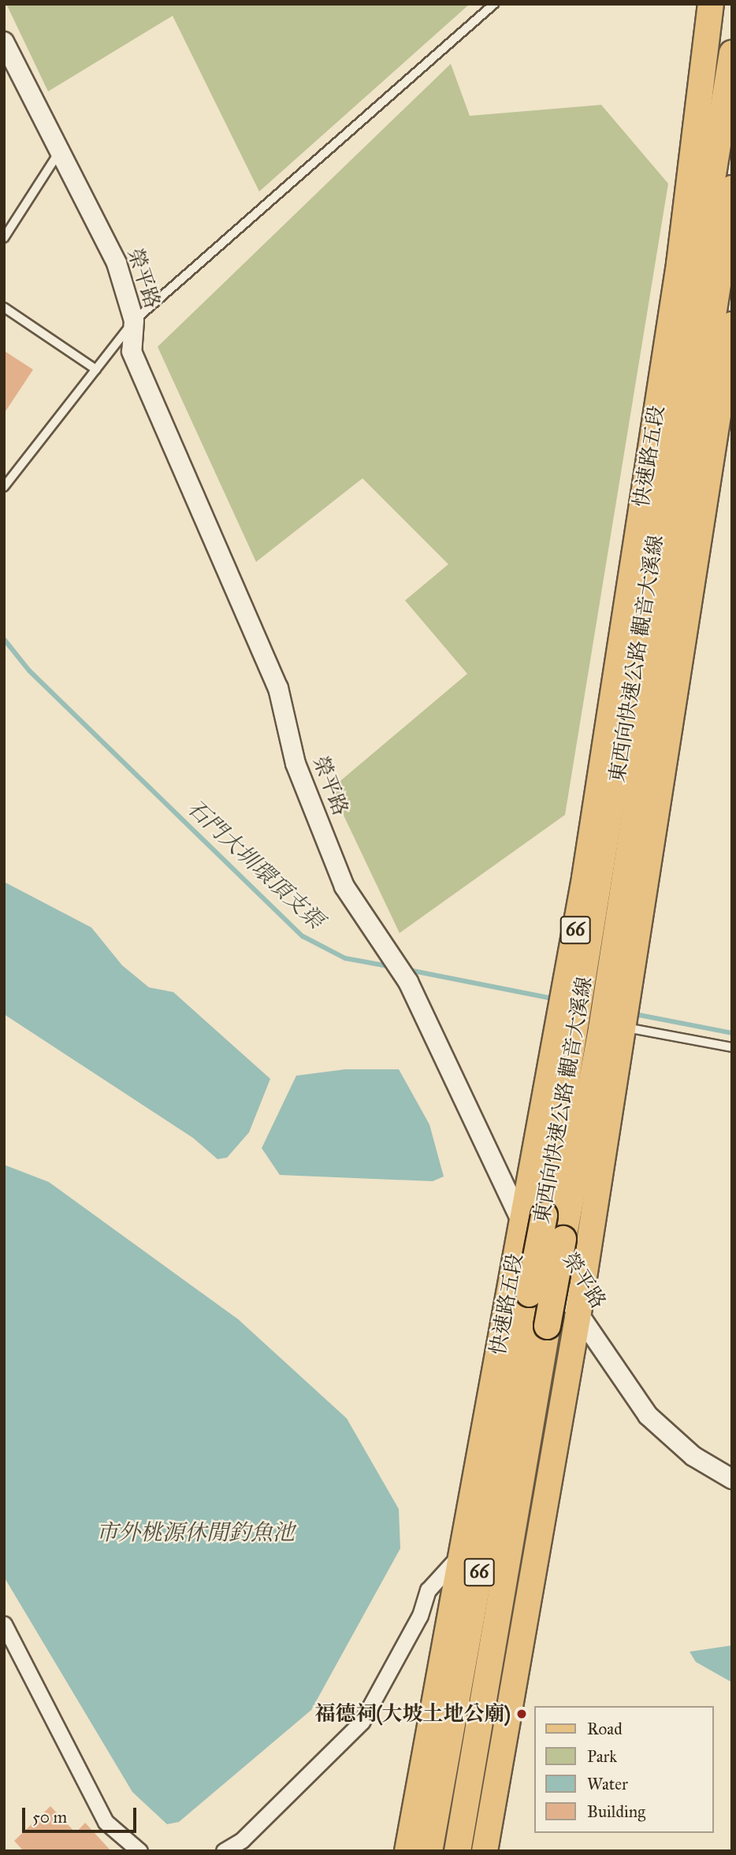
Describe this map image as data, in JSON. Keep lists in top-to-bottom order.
{
  "streets": {
    "highway": ["東西向快速公路 觀音大溪線", "66"],
    "main road": ["快速路五段"],
    "street": ["榮平路"]
  },
  "crossings": [
    ["榮平路", "快速路五段"],
    ["榮平路", "東西向快速公路 觀音大溪線"],
    ["榮平路", "66"],
    ["快速路五段", "東西向快速公路 觀音大溪線"],
    ["東西向快速公路 觀音大溪線", "66"]
  ],
  "water": ["石門大圳環頂支渠", "市外桃源休閒釣魚池"],
  "places": ["福德祠(大坡土地公廟)"],
  "legend": [
    "Road",
    "Park",
    "Water",
    "Building"
  ],
  "scale_bar": "50 m"
}
